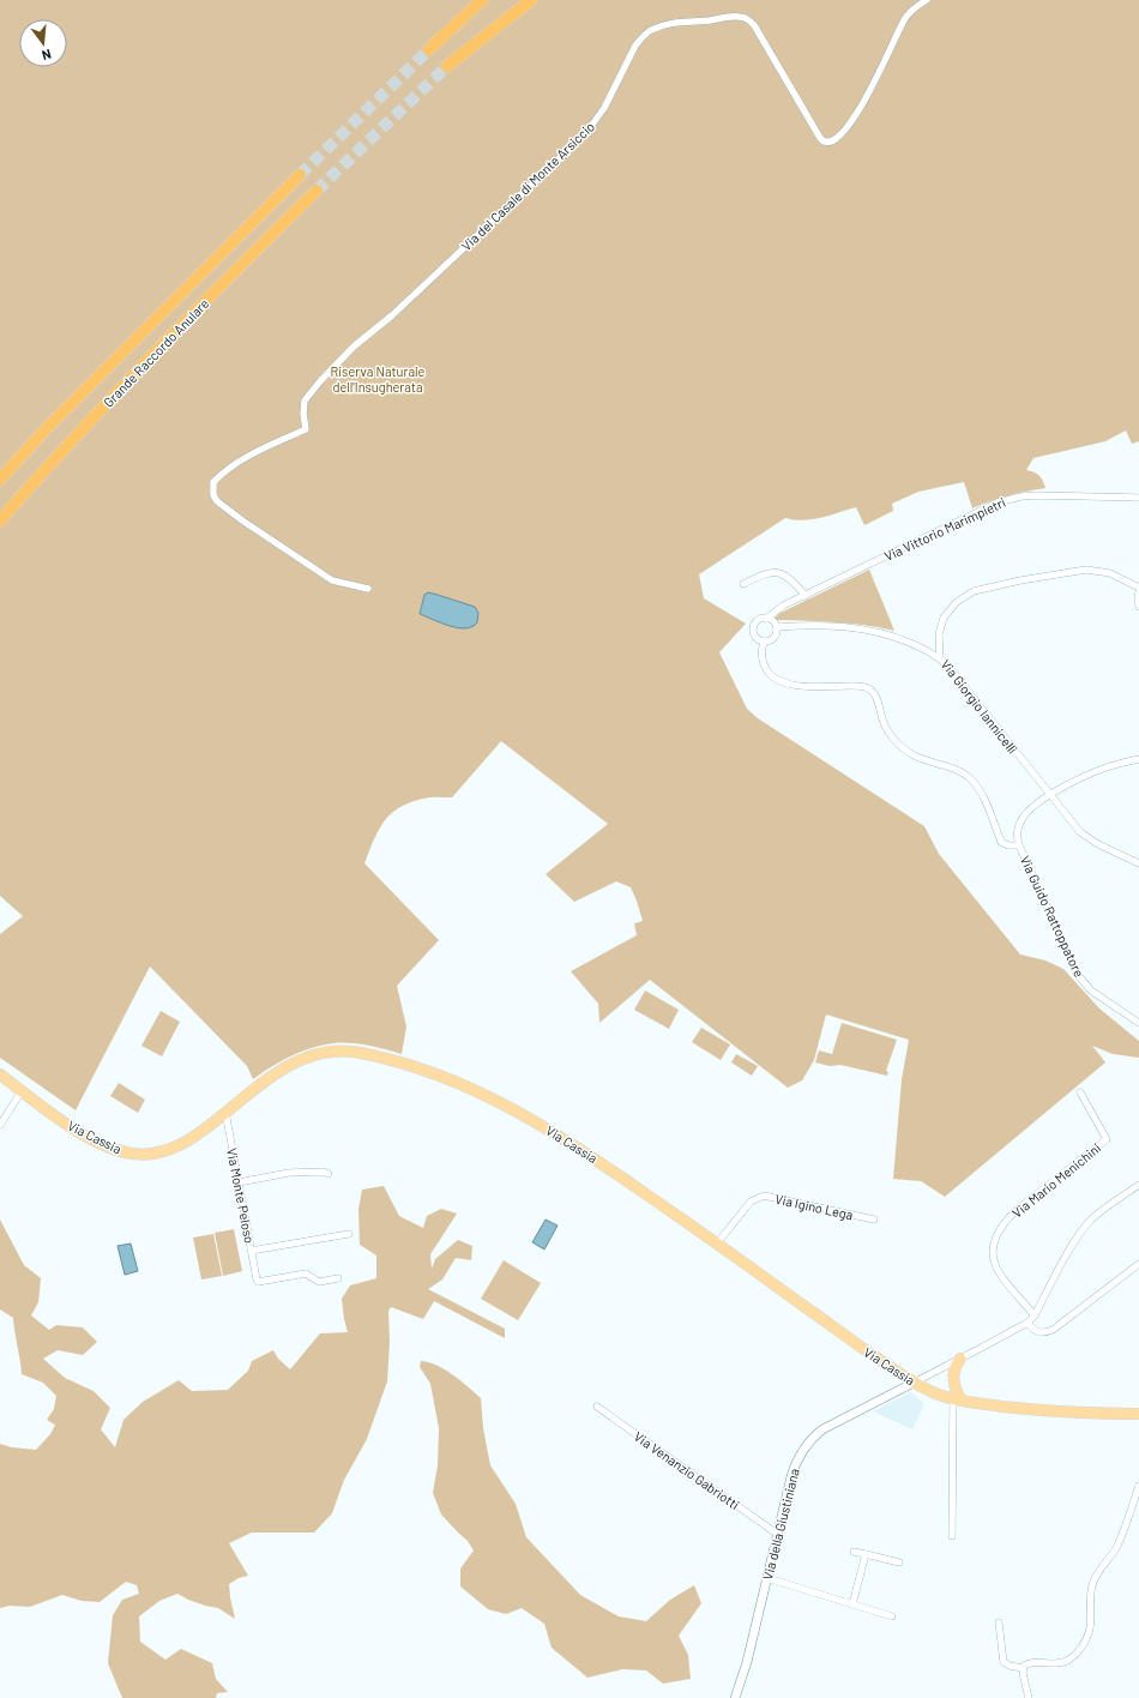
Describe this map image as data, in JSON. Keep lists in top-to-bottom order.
{
  "streets": {
    "highway": ["Grande Raccordo Anulare"],
    "main road": ["Via Cassia"],
    "street": [
      "Via del Casale di Monte Arsiccio",
      "Via Vittorio Marimpietri",
      "Via Giorgio Iannicelli",
      "Via Guido Rattoppatore",
      "Via Mario Menichini",
      "Via Monte Peloso",
      "Via Igino Lega",
      "Via Venanzio Gabriotti",
      "Via della Giustiniana"
    ]
  },
  "crossings": [
    ["Via Giorgio Iannicelli", "Via Guido Rattoppatore"],
    ["Via Cassia", "Via Monte Peloso"],
    ["Via Cassia", "Via Igino Lega"],
    ["Via Cassia", "Via della Giustiniana"],
    ["Via Venanzio Gabriotti", "Via della Giustiniana"]
  ],
  "parks": ["Riserva Naturale dell'Insugherata"],
  "north": "bottom"
}
